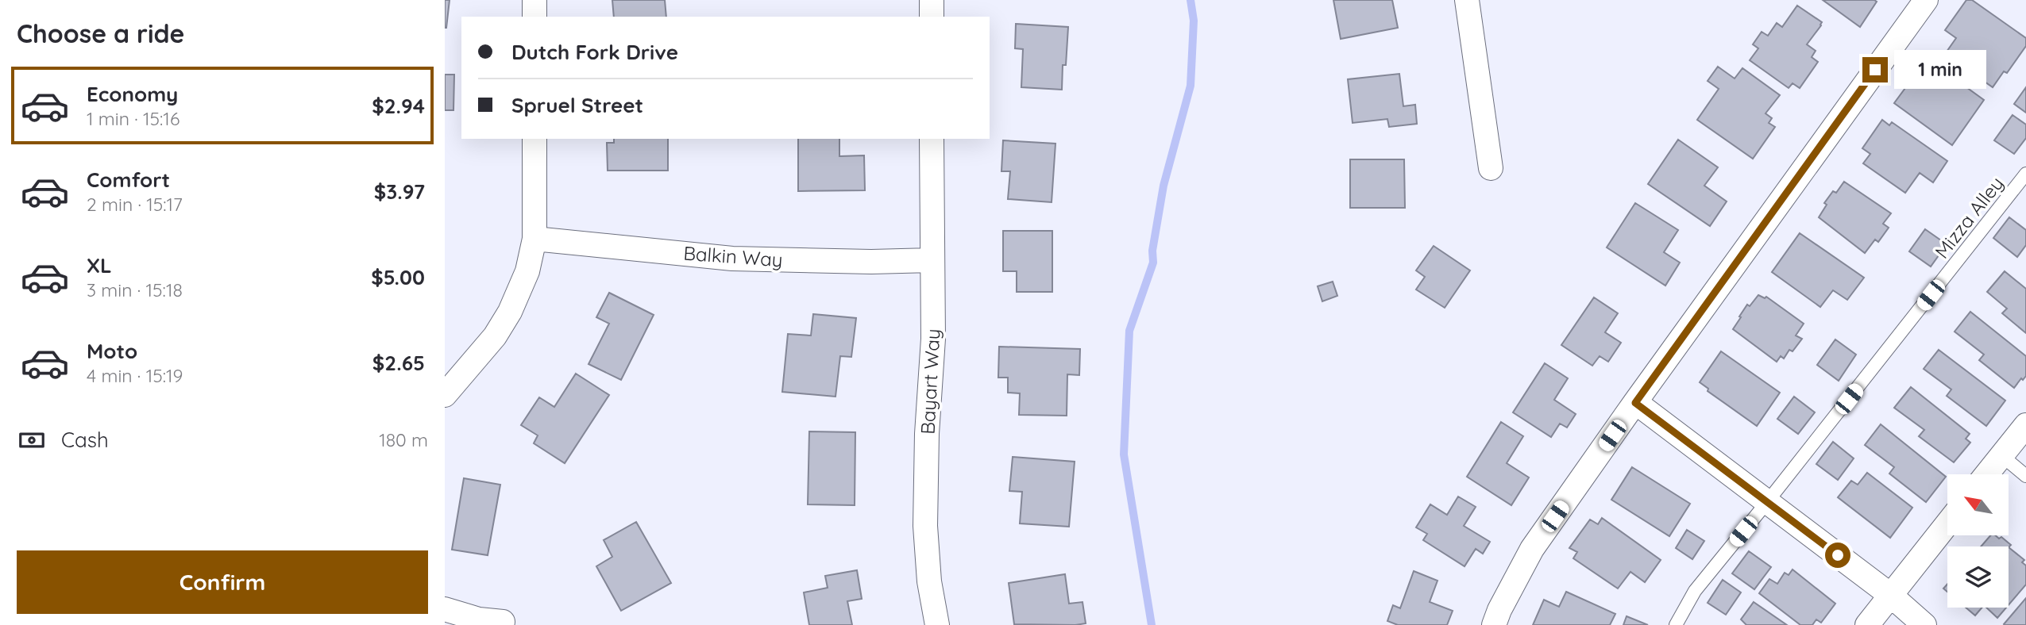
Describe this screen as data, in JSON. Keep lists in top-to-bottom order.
{
  "streets": {
    "street": ["Balkin Way", "Bayart Way"],
    "lane": ["Mizza Alley"]
  },
  "crossings": [
    ["Balkin Way", "Bayart Way"]
  ],
  "north": "top left",
  "page": {
    "heading": "Choose a ride",
    "banner": ["Dutch Fork Drive", "Spruel Street"],
    "bubble": "1 min",
    "list": [
      {
        "name": "Economy",
        "note": "1 min · 15:16",
        "value": "$2.94"
      },
      {
        "name": "Comfort",
        "note": "2 min · 15:17",
        "value": "$3.97"
      },
      {
        "name": "XL",
        "note": "3 min · 15:18",
        "value": "$5.00"
      },
      {
        "name": "Moto",
        "note": "4 min · 15:19",
        "value": "$2.65"
      }
    ],
    "pay": ["Cash", "180 m"],
    "buttons": "Confirm"
  }
}
